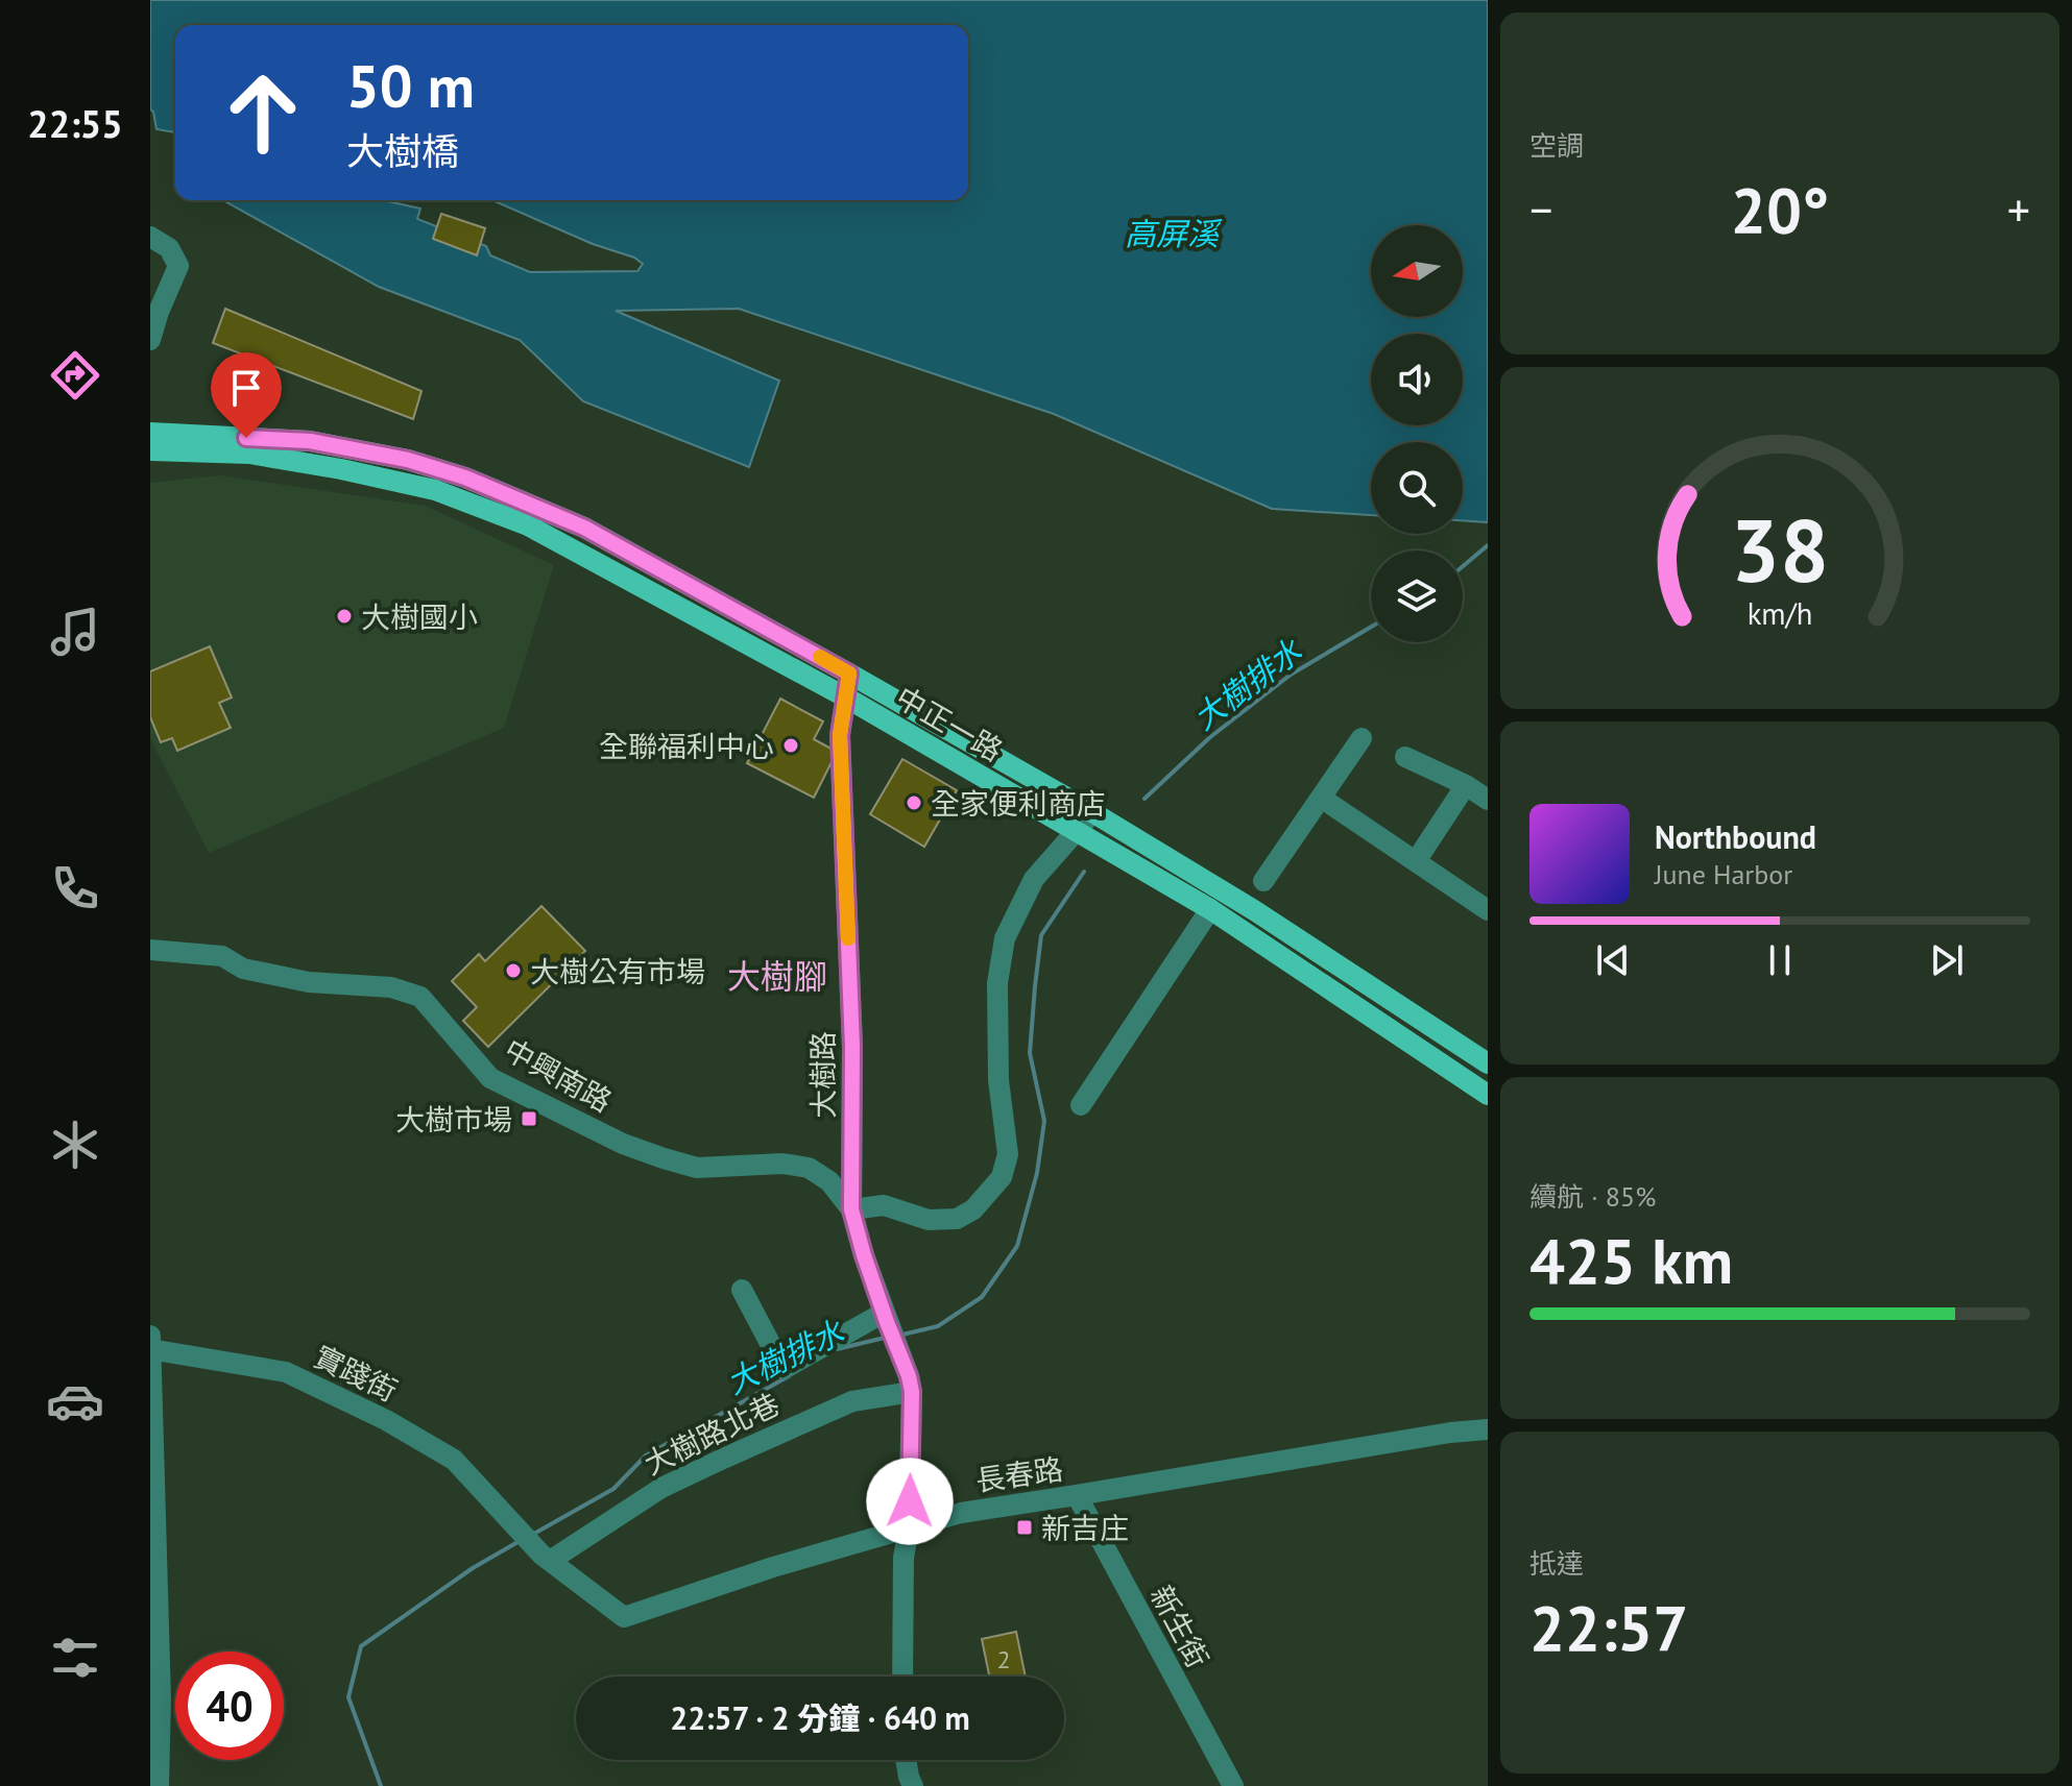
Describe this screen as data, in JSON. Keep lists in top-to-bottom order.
{
  "streets": {
    "main road": ["中正一路"],
    "street": [
      "中興南路",
      "大樹路",
      "實踐街",
      "大樹路北巷",
      "長春路",
      "新生街"
    ]
  },
  "crossings": [
    ["中正一路", "大樹路"],
    ["中興南路", "大樹路"],
    ["大樹路", "大樹路北巷"],
    ["實踐街", "大樹路北巷"],
    ["實踐街", "長春路"],
    ["大樹路北巷", "長春路"],
    ["長春路", "新生街"]
  ],
  "districts": ["大樹腳"],
  "water": ["高屏溪", "大樹排水"],
  "places": {
    "other": [
      "大樹國小",
      "全聯福利中心",
      "全家便利商店",
      "大樹公有市場"
    ],
    "transit": ["大樹市場", "新吉庄"]
  },
  "house_numbers": ["2"],
  "north": "left",
  "page": {
    "tabs": "22:55",
    "tile": [
      "空調",
      ["續航 · 85%", "425 km"],
      ["抵達", "22:57"]
    ],
    "turn": ["50 m", "大樹橋"],
    "heat": ["−", "20°", "+"],
    "song": ["Northbound", "June Harbor"],
    "limit": "40",
    "trip": "22:57 · 2 分鐘 · 640 m",
    "gauge": ["38", "km/h"]
  }
}
